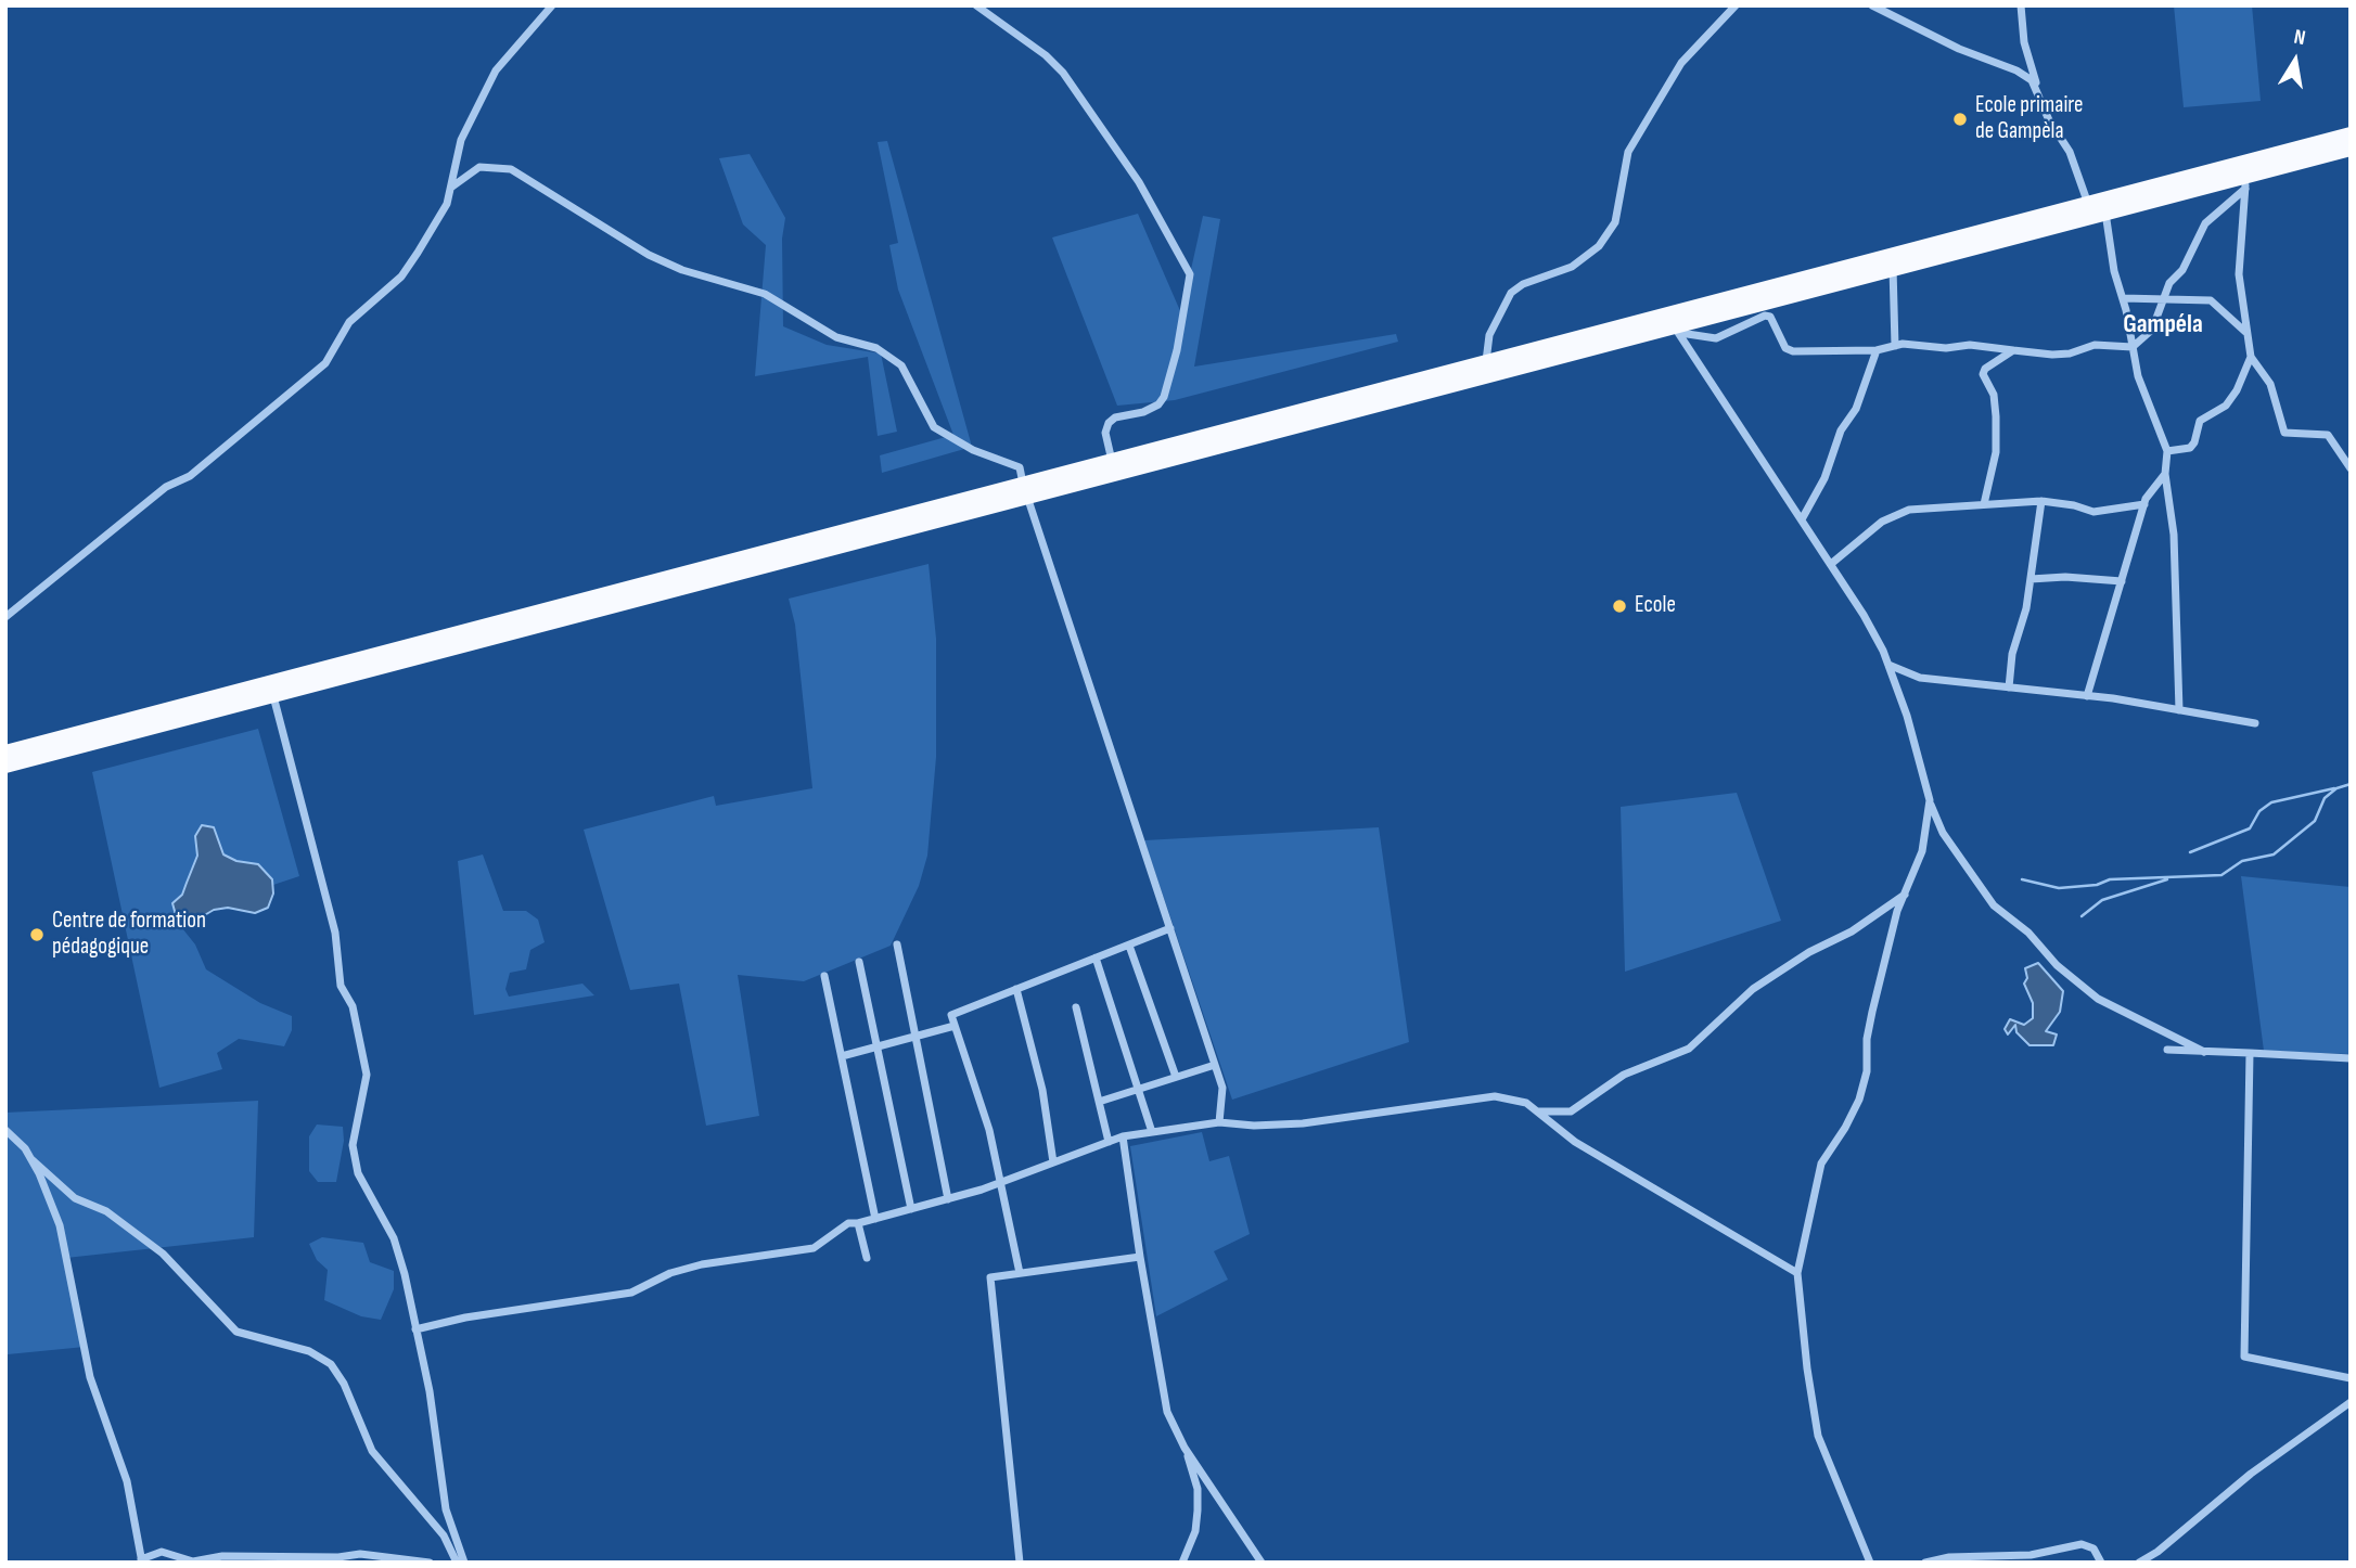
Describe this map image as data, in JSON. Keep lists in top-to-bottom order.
{
  "districts": ["Gampéla"],
  "places": ["Ecole primaire de Gampèla", "Ecole", "Centre de formation pédagogique"],
  "north": "top"
}
